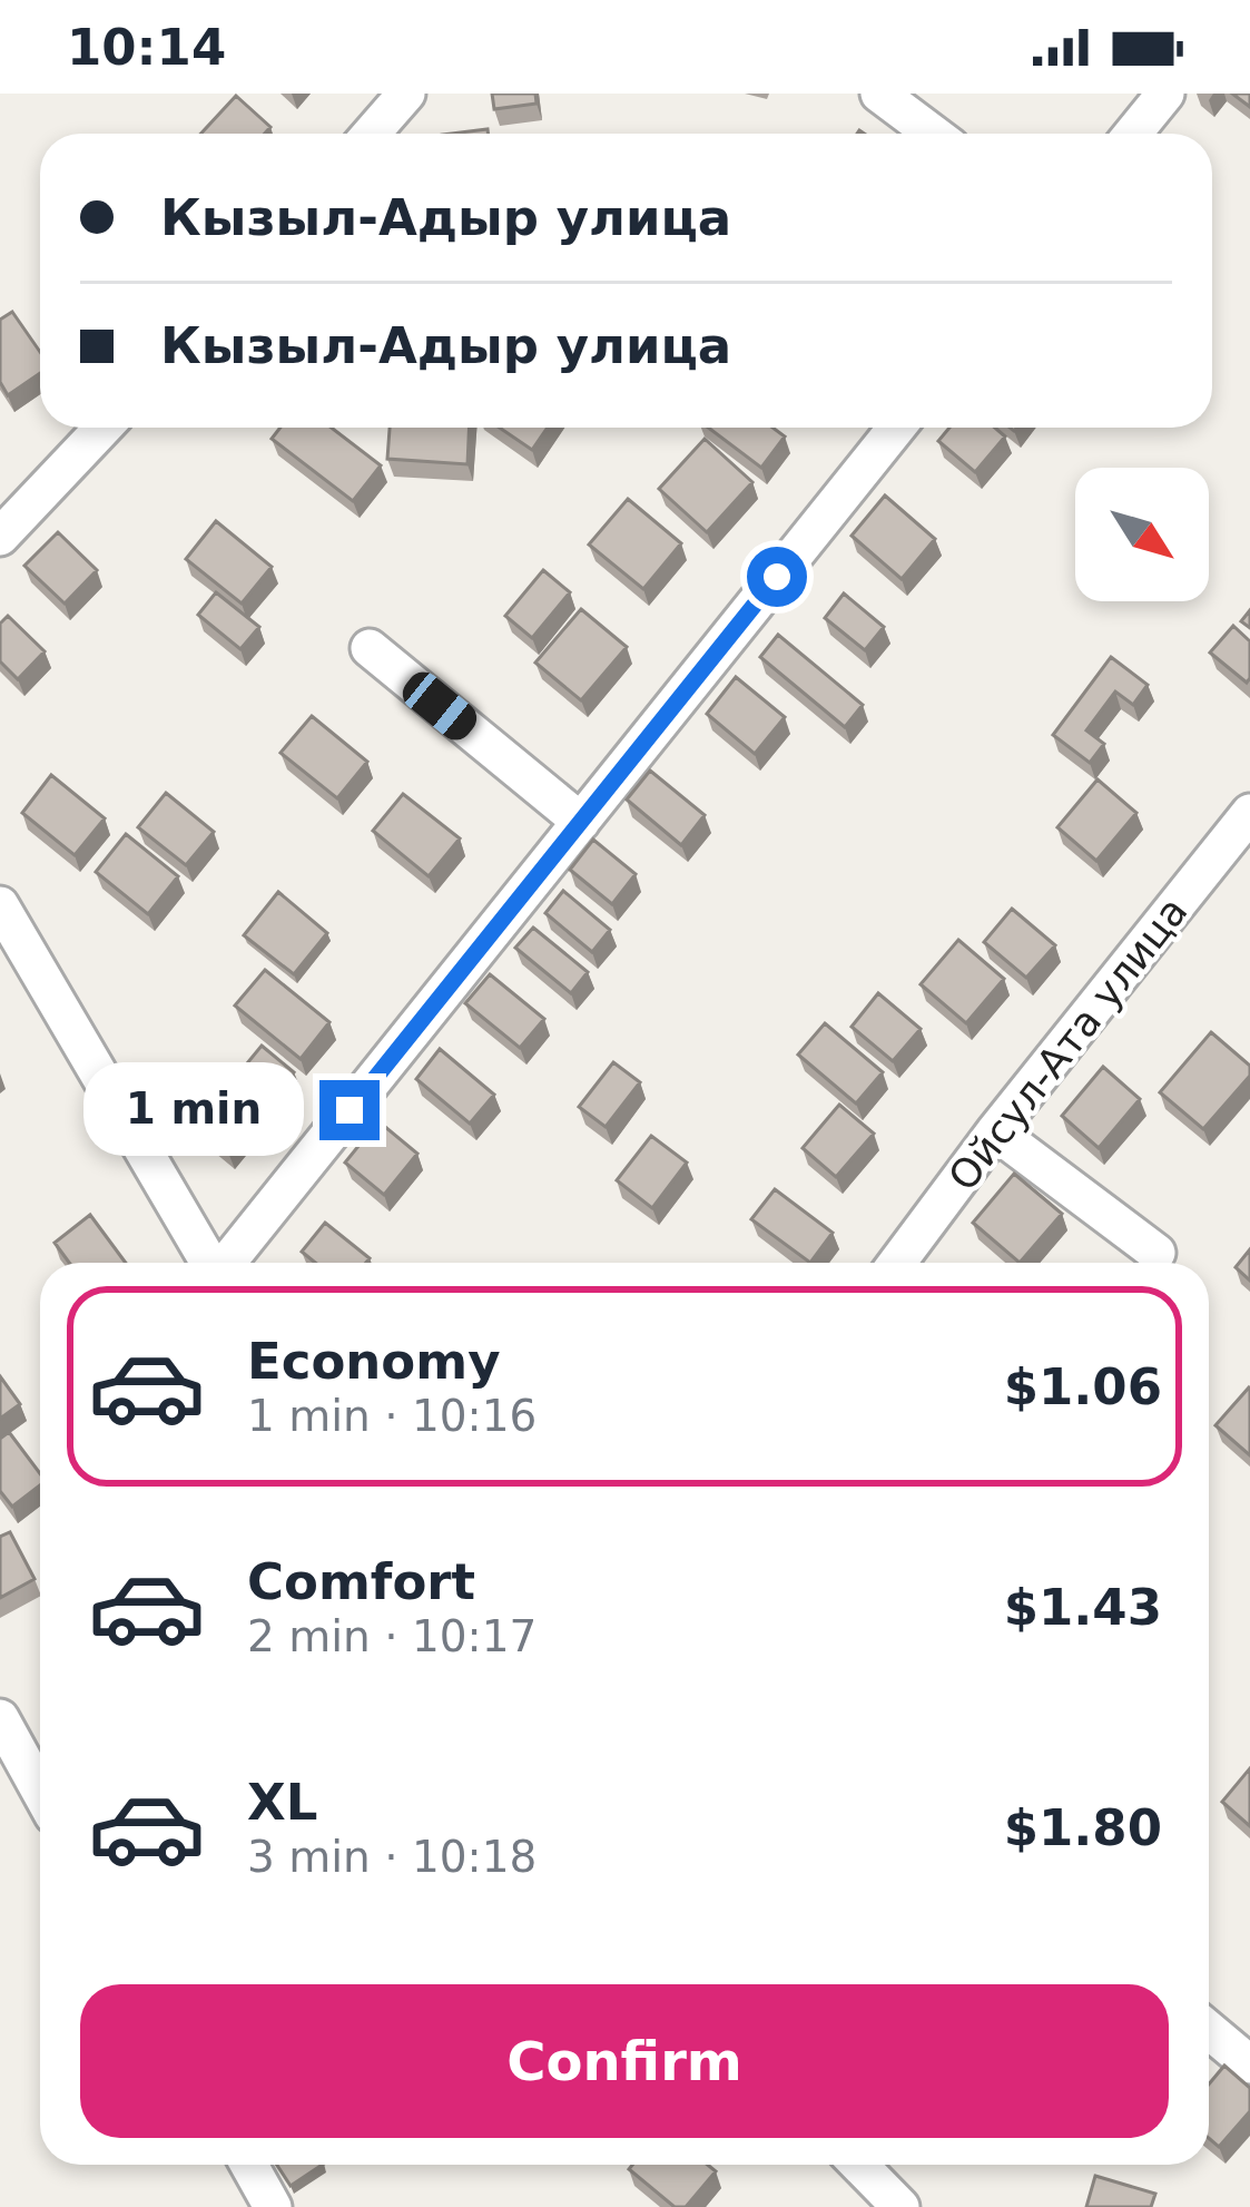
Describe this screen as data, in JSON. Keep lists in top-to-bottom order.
{
  "streets": {
    "street": ["Ойсул-Ата улица"]
  },
  "north": "bottom right",
  "page": {
    "status": "10:14",
    "banner": ["Кызыл-Адыр улица", "Кызыл-Адыр улица"],
    "bubble": "1 min",
    "list": [
      {
        "name": "Economy",
        "note": "1 min · 10:16",
        "value": "$1.06"
      },
      {
        "name": "Comfort",
        "note": "2 min · 10:17",
        "value": "$1.43"
      },
      {
        "name": "XL",
        "note": "3 min · 10:18",
        "value": "$1.80"
      }
    ],
    "buttons": "Confirm"
  }
}
